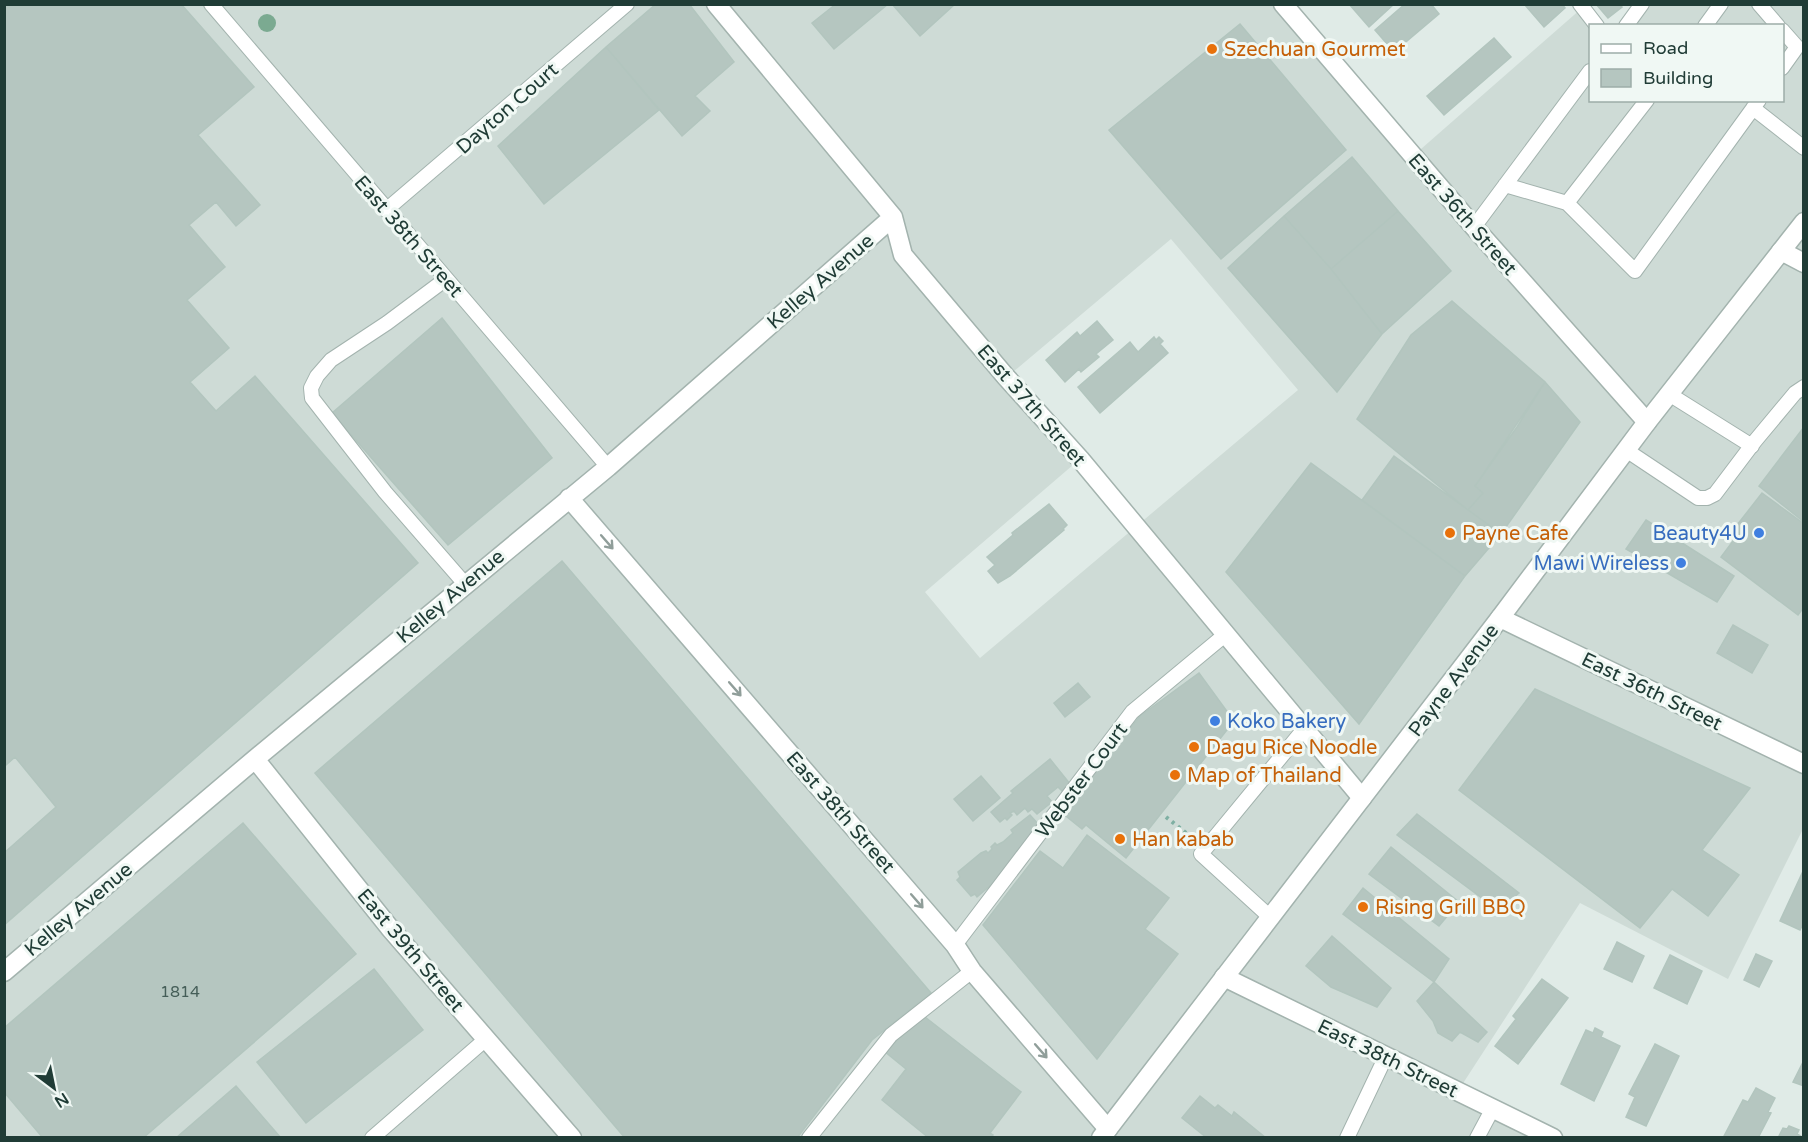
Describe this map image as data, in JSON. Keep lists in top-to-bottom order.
{
  "streets": {
    "street": [
      "East 36th Street",
      "East 38th Street",
      "Kelley Avenue",
      "East 37th Street",
      "Payne Avenue",
      "East 39th Street"
    ],
    "lane": ["Dayton Court", "Webster Court"]
  },
  "crossings": [
    ["Dayton Court", "East 38th Street"],
    ["East 36th Street", "Payne Avenue"],
    ["East 38th Street", "Kelley Avenue"],
    ["East 38th Street", "Payne Avenue"],
    ["East 38th Street", "Webster Court"],
    ["Kelley Avenue", "East 37th Street"],
    ["Kelley Avenue", "East 39th Street"],
    ["East 37th Street", "Payne Avenue"],
    ["East 37th Street", "Webster Court"]
  ],
  "one_way": ["East 38th Street"],
  "places": [
    "Szechuan Gourmet",
    "Payne Cafe",
    "Beauty4U",
    "Mawi Wireless",
    "Koko Bakery",
    "Dagu Rice Noodle",
    "Map of Thailand",
    "Han kabab",
    "Rising Grill BBQ"
  ],
  "house_numbers": ["1814"],
  "legend": ["Road", "Building"],
  "north": "bottom right"
}
